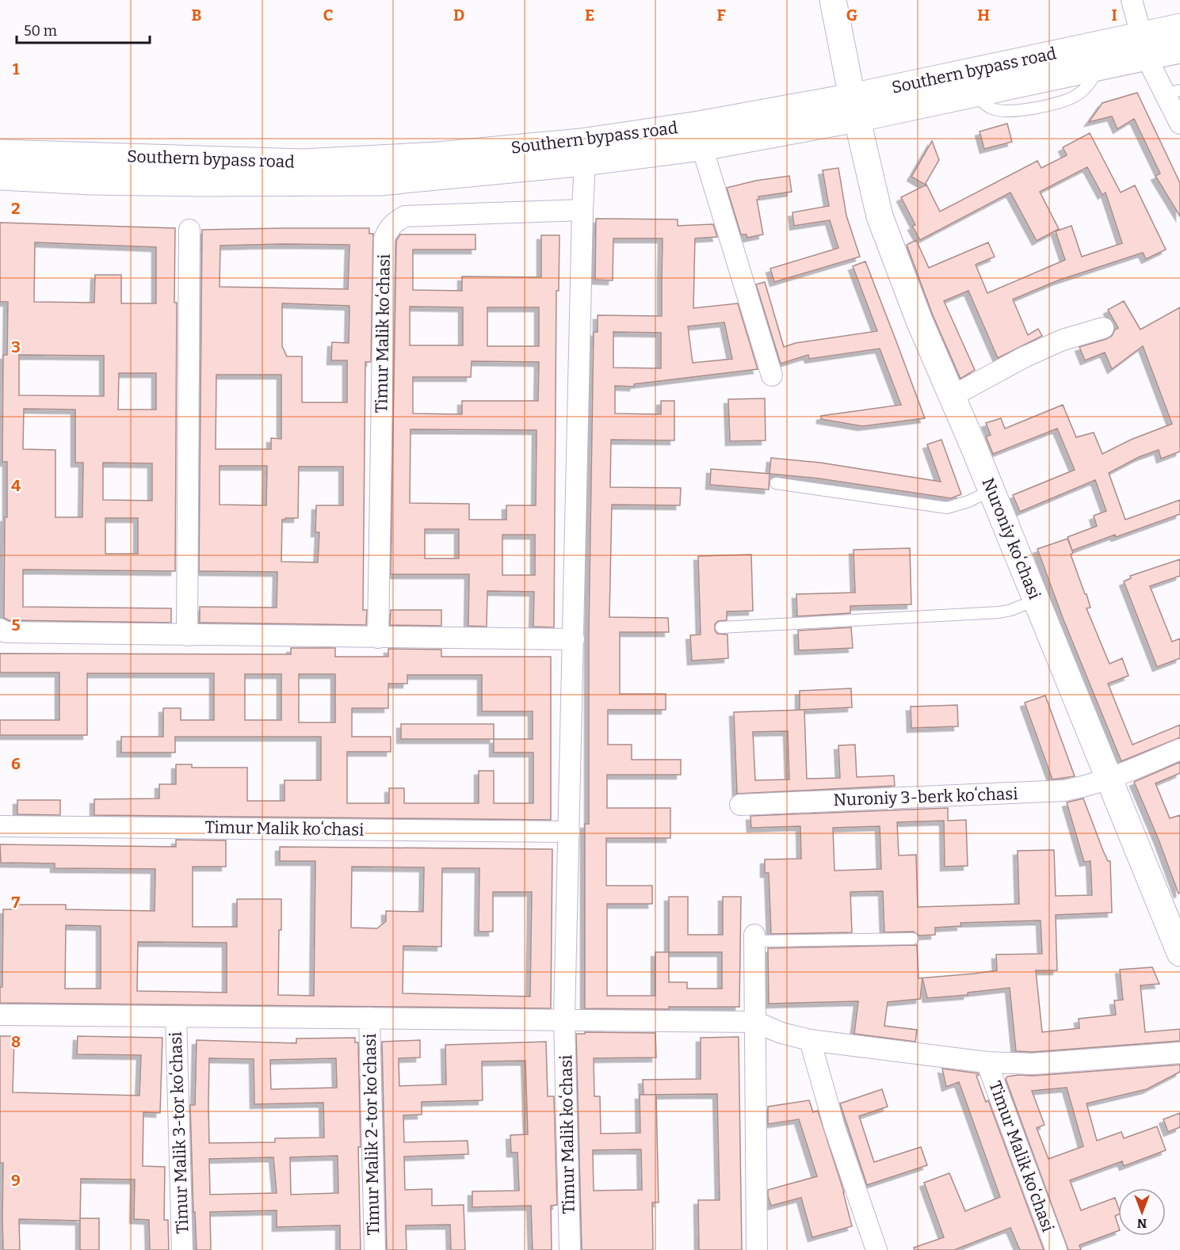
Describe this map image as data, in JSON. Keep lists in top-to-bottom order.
{
  "streets": {
    "main road": ["Southern bypass road", "Nuroniy koʻchasi"],
    "street": [
      "Timur Malik koʻchasi",
      "Nuroniy 3-berk koʻchasi",
      "Timur Malik 3-tor koʻchasi",
      "Timur Malik 2-tor koʻchasi"
    ]
  },
  "crossings": [
    ["Southern bypass road", "Timur Malik koʻchasi"],
    ["Southern bypass road", "Nuroniy koʻchasi"],
    ["Timur Malik koʻchasi", "Timur Malik 3-tor koʻchasi"],
    ["Timur Malik koʻchasi", "Timur Malik 2-tor koʻchasi"],
    ["Nuroniy koʻchasi", "Nuroniy 3-berk koʻchasi"]
  ],
  "scale_bar": "50 m",
  "north": "bottom",
  "grid": {
    "columns": [
      "B",
      "C",
      "D",
      "E",
      "F",
      "G",
      "H",
      "I"
    ],
    "rows": [
      "1",
      "2",
      "3",
      "4",
      "5",
      "6",
      "7",
      "8",
      "9"
    ]
  }
}
